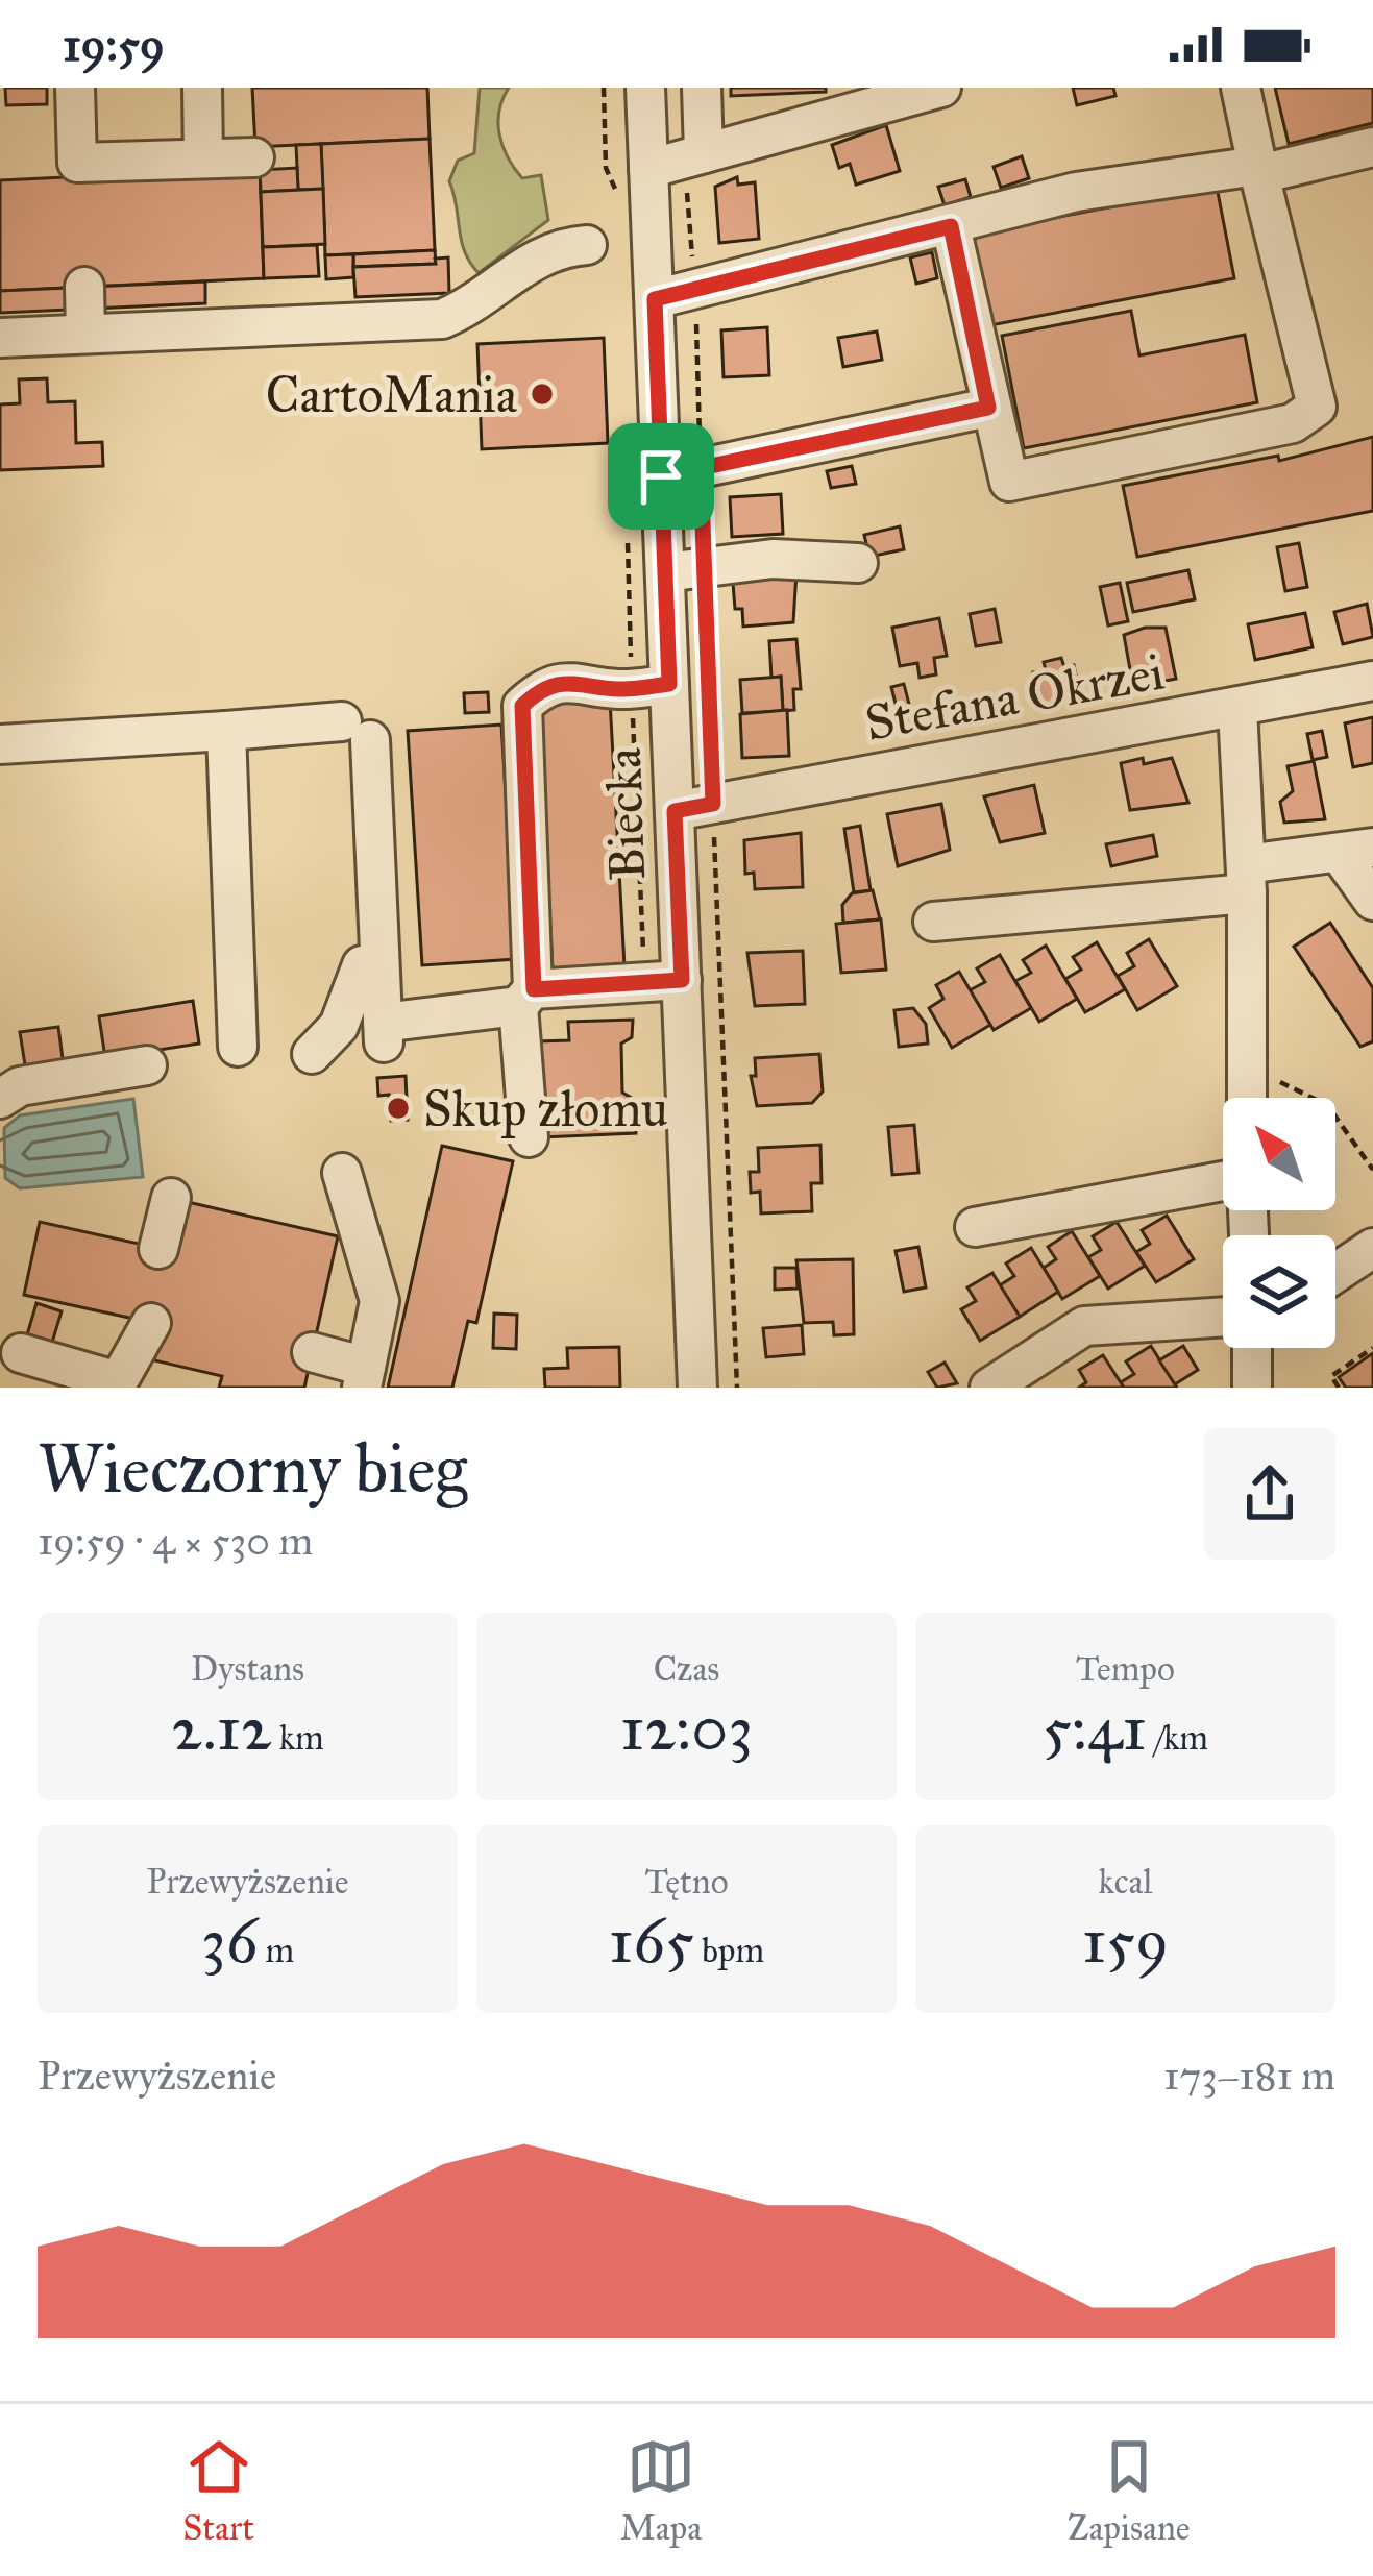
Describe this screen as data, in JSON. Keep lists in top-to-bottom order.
{
  "streets": {
    "street": ["Stefana Okrzei", "Biecka"]
  },
  "crossings": [
    ["Stefana Okrzei", "Biecka"]
  ],
  "places": ["CartoMania", "Skup złomu"],
  "north": "top left",
  "page": {
    "status": "19:59",
    "heading": ["Wieczorny bieg", "19:59 · 4 × 530 m"],
    "stats": [
      ["Dystans", "2.12 km"],
      ["Czas", "12:03"],
      ["Tempo", "5:41 /km"],
      ["Przewyższenie", "36 m"],
      ["Tętno", "165 bpm"],
      ["kcal", "159"]
    ],
    "chart": ["Przewyższenie", "173–181 m"],
    "tabs": ["Start", "Mapa", "Zapisane"]
  }
}
